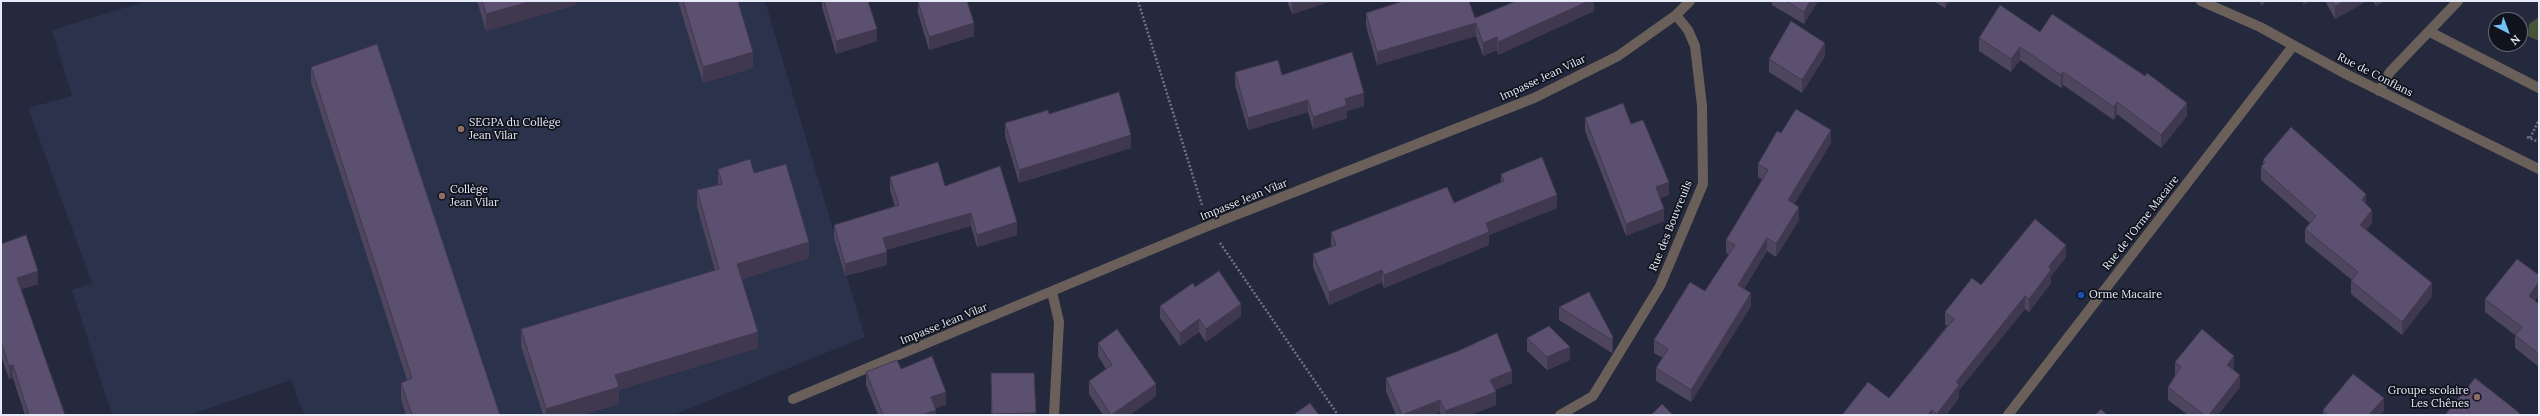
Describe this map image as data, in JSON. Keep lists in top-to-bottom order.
{
  "streets": {
    "street": [
      "Rue de Conflans",
      "Impasse Jean Vilar",
      "Rue de l'Orme Macaire",
      "Rue des Bouvreuils"
    ]
  },
  "crossings": [
    ["Rue de Conflans", "Rue de l'Orme Macaire"],
    ["Impasse Jean Vilar", "Rue des Bouvreuils"]
  ],
  "places": [
    "SEGPA du Collège Jean Vilar",
    "Collège Jean Vilar",
    "Orme Macaire",
    "Groupe scolaire Les Chênes"
  ],
  "north": "bottom right"
}
